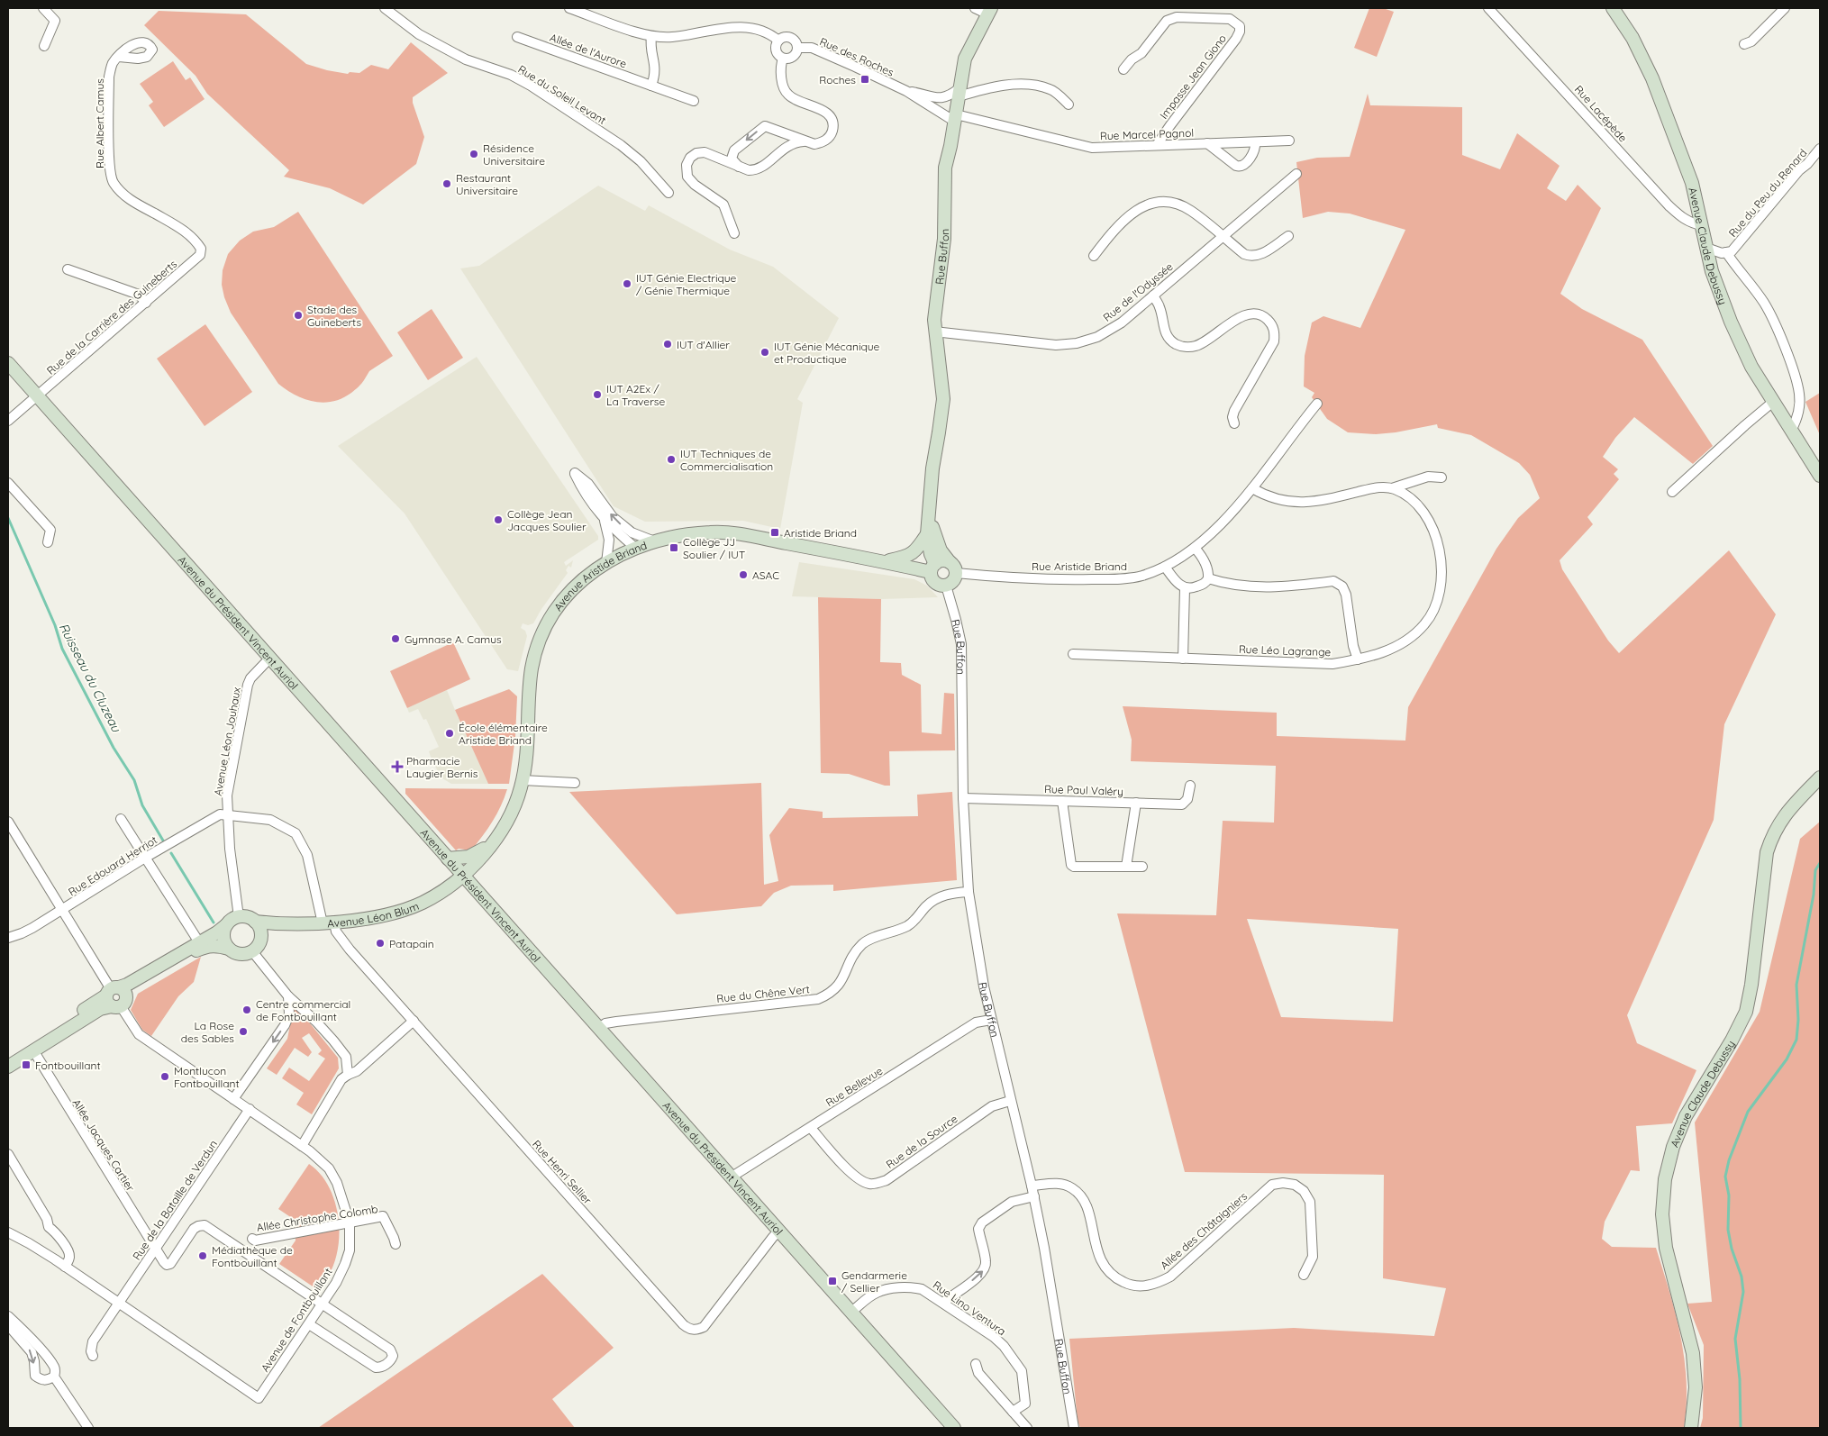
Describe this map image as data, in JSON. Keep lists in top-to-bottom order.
{
  "streets": {
    "main road": [
      "Avenue Claude Debussy",
      "Rue Buffon",
      "Avenue Aristide Briand",
      "Avenue du Président Vincent Auriol",
      "Avenue Léon Blum"
    ],
    "street": [
      "Allée de l'Aurore",
      "Rue des Roches",
      "Impasse Jean Giono",
      "Rue du Soleil Levant",
      "Rue Lacépède",
      "Rue Albert Camus",
      "Rue Marcel Pagnol",
      "Rue du Peu du Renard",
      "Rue de l'Odyssée",
      "Rue de la Carrière des Guineberts",
      "Rue Aristide Briand",
      "Rue Léo Lagrange",
      "Avenue Léon Jouhaux",
      "Rue Paul Valéry",
      "Rue Edouard Herriot",
      "Rue du Chêne Vert",
      "Rue Bellevue",
      "Rue de la Source",
      "Allée Jacques Cartier",
      "Rue Henri Sellier",
      "Rue de la Bataille de Verdun",
      "Allée Christophe Colomb",
      "Allée des Châtaigniers",
      "Rue Lino Ventura",
      "Avenue de Fontbouillant"
    ]
  },
  "crossings": [
    ["Rue des Roches", "Rue Marcel Pagnol"],
    ["Rue des Roches", "Rue Buffon"],
    ["Impasse Jean Giono", "Rue Marcel Pagnol"],
    ["Rue Lacépède", "Avenue Claude Debussy"],
    ["Rue Albert Camus", "Rue de la Carrière des Guineberts"],
    ["Rue Marcel Pagnol", "Rue Buffon"],
    ["Rue du Peu du Renard", "Avenue Claude Debussy"],
    ["Rue Buffon", "Rue de l'Odyssée"],
    ["Rue Buffon", "Rue Aristide Briand"],
    ["Rue Buffon", "Avenue Aristide Briand"],
    ["Rue Buffon", "Rue Paul Valéry"],
    ["Rue Buffon", "Rue du Chêne Vert"],
    ["Rue Buffon", "Rue Bellevue"],
    ["Rue Buffon", "Rue de la Source"],
    ["Rue Buffon", "Allée des Châtaigniers"],
    ["Rue de la Carrière des Guineberts", "Avenue du Président Vincent Auriol"],
    ["Rue Aristide Briand", "Avenue Aristide Briand"],
    ["Avenue Aristide Briand", "Avenue du Président Vincent Auriol"],
    ["Avenue Aristide Briand", "Avenue Léon Blum"],
    ["Avenue du Président Vincent Auriol", "Avenue Léon Jouhaux"],
    ["Avenue du Président Vincent Auriol", "Avenue Léon Blum"],
    ["Avenue du Président Vincent Auriol", "Rue du Chêne Vert"],
    ["Avenue du Président Vincent Auriol", "Rue Bellevue"],
    ["Avenue du Président Vincent Auriol", "Rue Henri Sellier"],
    ["Avenue du Président Vincent Auriol", "Rue Lino Ventura"],
    ["Avenue Léon Jouhaux", "Rue Edouard Herriot"],
    ["Avenue Léon Jouhaux", "Avenue Léon Blum"],
    ["Avenue Léon Jouhaux", "Rue Henri Sellier"],
    ["Rue Edouard Herriot", "Rue Henri Sellier"],
    ["Rue Edouard Herriot", "Avenue de Fontbouillant"],
    ["Avenue Léon Blum", "Rue Henri Sellier"],
    ["Rue Bellevue", "Rue de la Source"],
    ["Allée Jacques Cartier", "Rue de la Bataille de Verdun"],
    ["Allée Jacques Cartier", "Avenue de Fontbouillant"],
    ["Rue de la Bataille de Verdun", "Avenue de Fontbouillant"],
    ["Allée Christophe Colomb", "Avenue de Fontbouillant"]
  ],
  "water": ["Ruisseau du Cluzeau"],
  "places": {
    "transit": [
      "Roches",
      "Aristide Briand",
      "Collège JJ Soulier / IUT",
      "Fontbouillant",
      "Gendarmerie / Sellier"
    ],
    "other": [
      "Résidence Universitaire",
      "Restaurant Universitaire",
      "IUT Génie Electrique / Génie Thermique",
      "Stade des Guineberts",
      "IUT d'Allier",
      "IUT Génie Mécanique et Productique",
      "IUT A2Ex / La Traverse",
      "IUT Techniques de Commercialisation",
      "Collège Jean Jacques Soulier",
      "ASAC",
      "Gymnase A. Camus",
      "École élémentaire Aristide Briand",
      "Patapain",
      "Centre commercial de Fontbouillant",
      "La Rose des Sables",
      "Montlucon Fontbouillant",
      "Médiathèque de Fontbouillant"
    ],
    "health": ["Pharmacie Laugier Bernis"]
  }
}
